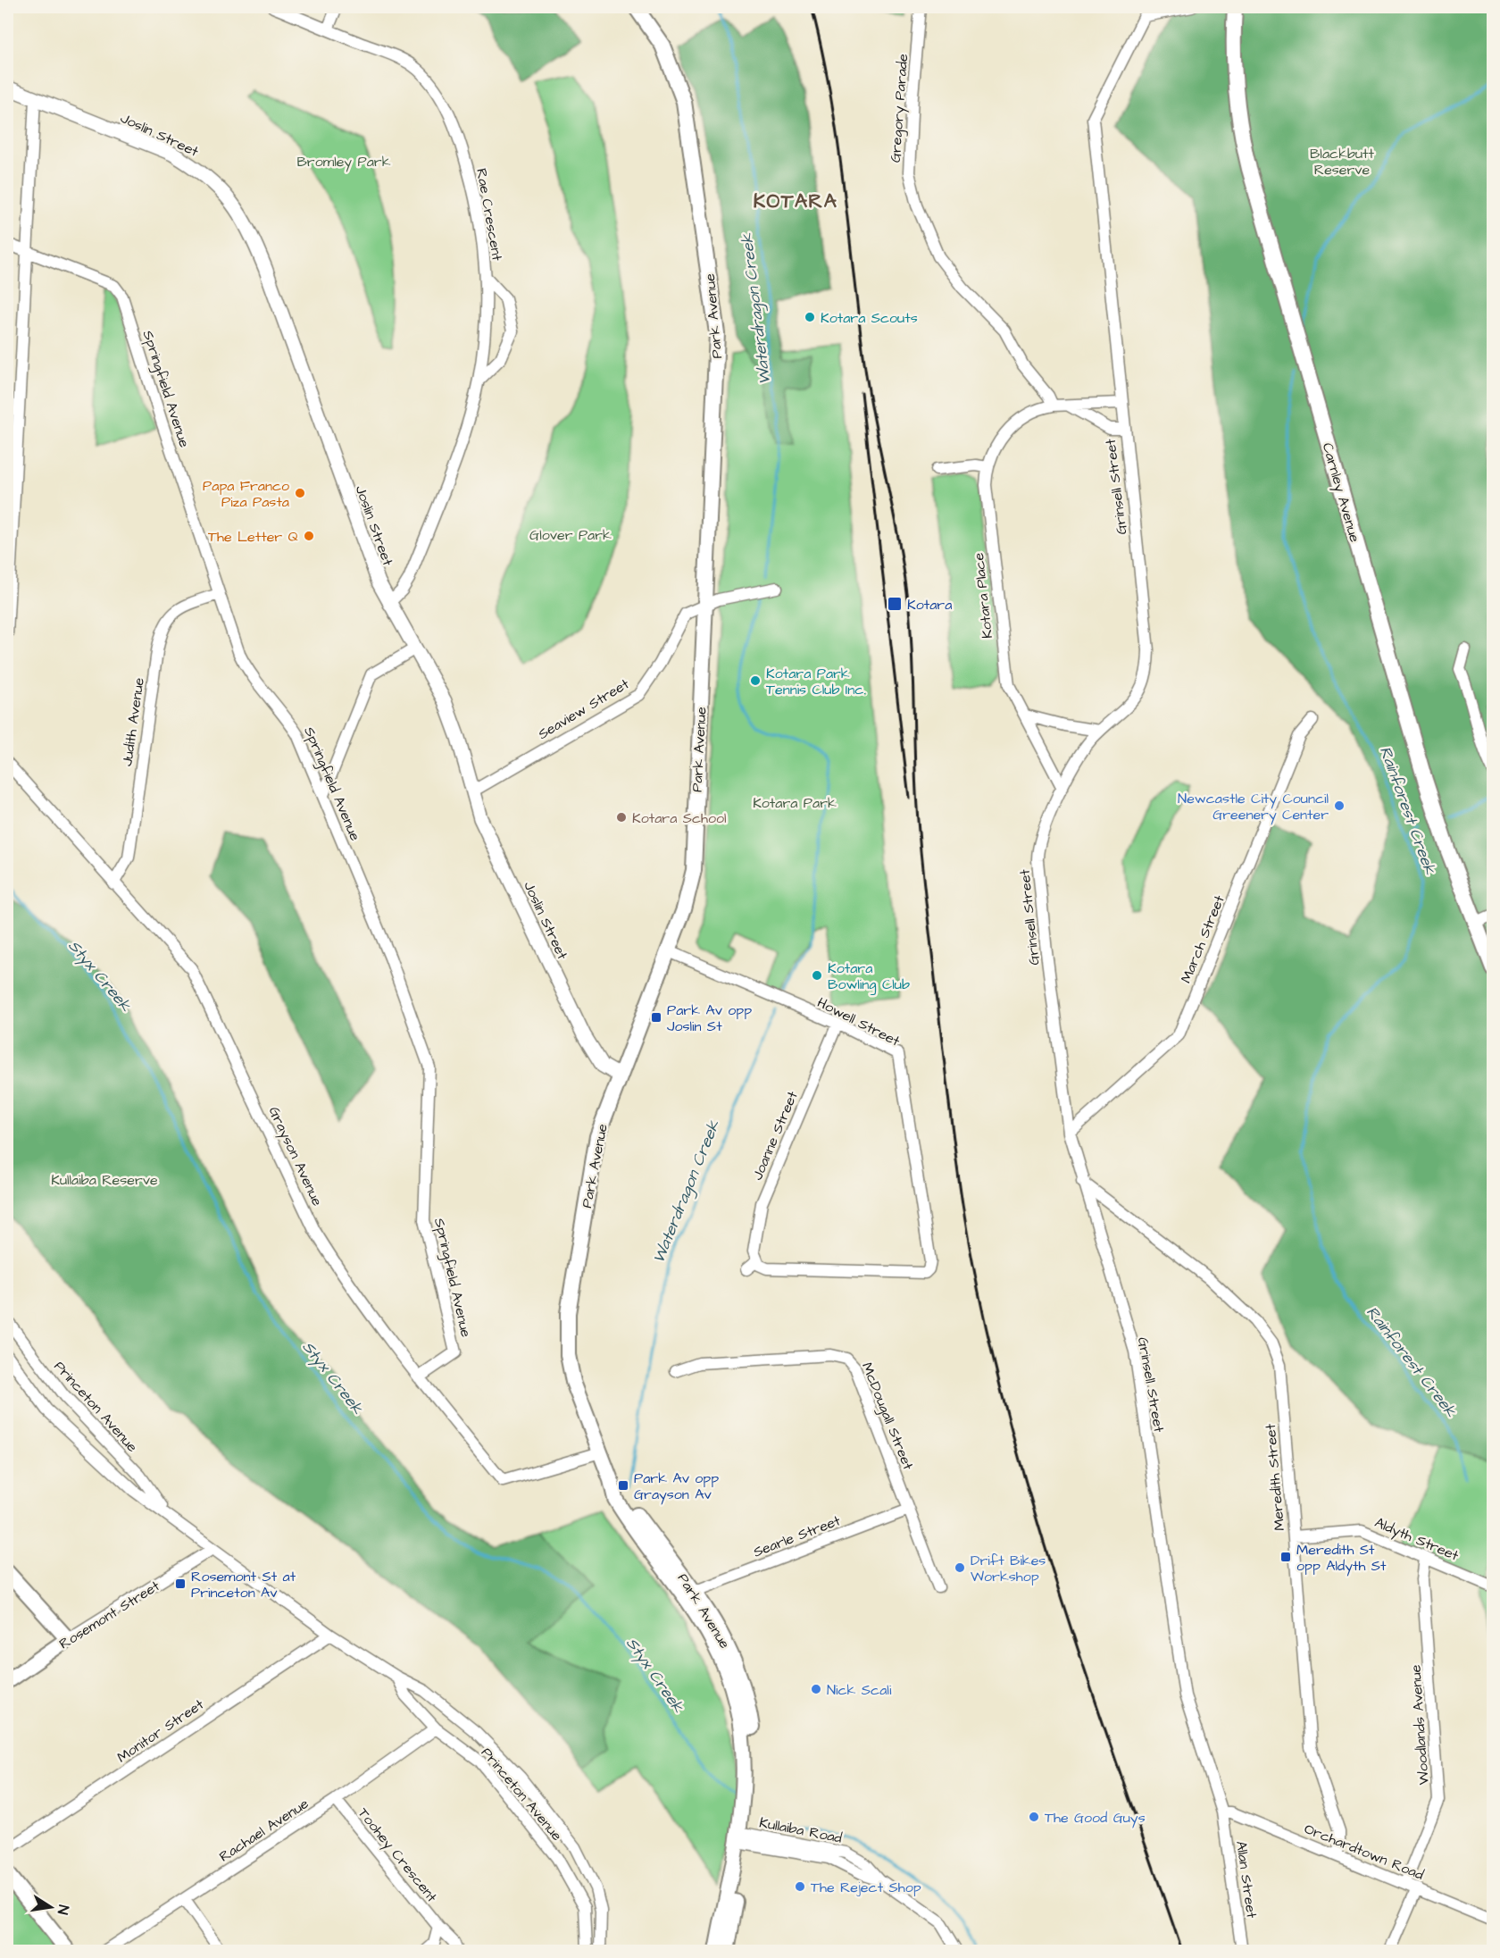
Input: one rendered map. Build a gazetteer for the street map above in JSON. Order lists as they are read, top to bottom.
{
  "streets": {
    "main road": ["Park Avenue", "Carnley Avenue", "Rosemont Street"],
    "street": [
      "Gregory Parade",
      "Joslin Street",
      "Rae Crescent",
      "Springfield Avenue",
      "Grinsell Street",
      "Kotara Place",
      "Seaview Street",
      "Judith Avenue",
      "March Street",
      "Howell Street",
      "Joanne Street",
      "Grayson Avenue",
      "Princeton Avenue",
      "McDougall Street",
      "Meredith Street",
      "Searle Street",
      "Aldyth Street",
      "Woodlands Avenue",
      "Monitor Street",
      "Rachael Avenue",
      "Kullaiba Road",
      "Orchardtown Road",
      "Toohey Crescent",
      "Allan Street"
    ]
  },
  "crossings": [
    ["Gregory Parade", "Kotara Place"],
    ["Joslin Street", "Rae Crescent"],
    ["Joslin Street", "Park Avenue"],
    ["Joslin Street", "Seaview Street"],
    ["Park Avenue", "Seaview Street"],
    ["Park Avenue", "Howell Street"],
    ["Park Avenue", "Grayson Avenue"],
    ["Park Avenue", "Searle Street"],
    ["Park Avenue", "Kullaiba Road"],
    ["Springfield Avenue", "Judith Avenue"],
    ["Springfield Avenue", "Grayson Avenue"],
    ["Grinsell Street", "Kotara Place"],
    ["Grinsell Street", "March Street"],
    ["Grinsell Street", "Meredith Street"],
    ["Grinsell Street", "Orchardtown Road"],
    ["Grinsell Street", "Allan Street"],
    ["Judith Avenue", "Grayson Avenue"],
    ["Howell Street", "Joanne Street"],
    ["Princeton Avenue", "Rosemont Street"],
    ["Princeton Avenue", "Monitor Street"],
    ["Princeton Avenue", "Rachael Avenue"],
    ["McDougall Street", "Searle Street"],
    ["Meredith Street", "Aldyth Street"],
    ["Meredith Street", "Orchardtown Road"],
    ["Aldyth Street", "Woodlands Avenue"],
    ["Woodlands Avenue", "Orchardtown Road"],
    ["Rachael Avenue", "Toohey Crescent"],
    ["Orchardtown Road", "Allan Street"]
  ],
  "districts": ["KOTARA"],
  "water": ["Waterdragon Creek", "Rainforest Creek", "Styx Creek"],
  "parks": [
    "Blackbutt Reserve",
    "Bromley Park",
    "Glover Park",
    "Kotara Park",
    "Kullaiba Reserve"
  ],
  "places": {
    "other": [
      "Kotara Scouts",
      "Papa Franco Piza Pasta",
      "The Letter Q",
      "Kotara Park Tennis Club Inc.",
      "Newcastle City Council Greenery Center",
      "Kotara School",
      "Kotara Bowling Club",
      "Drift Bikes Workshop",
      "Nick Scali",
      "The Good Guys",
      "The Reject Shop"
    ],
    "transit": [
      "Kotara",
      "Park Av opp Joslin St",
      "Park Av opp Grayson Av",
      "Meredith St opp Aldyth St",
      "Rosemont St at Princeton Av"
    ]
  },
  "north": "right"
}
